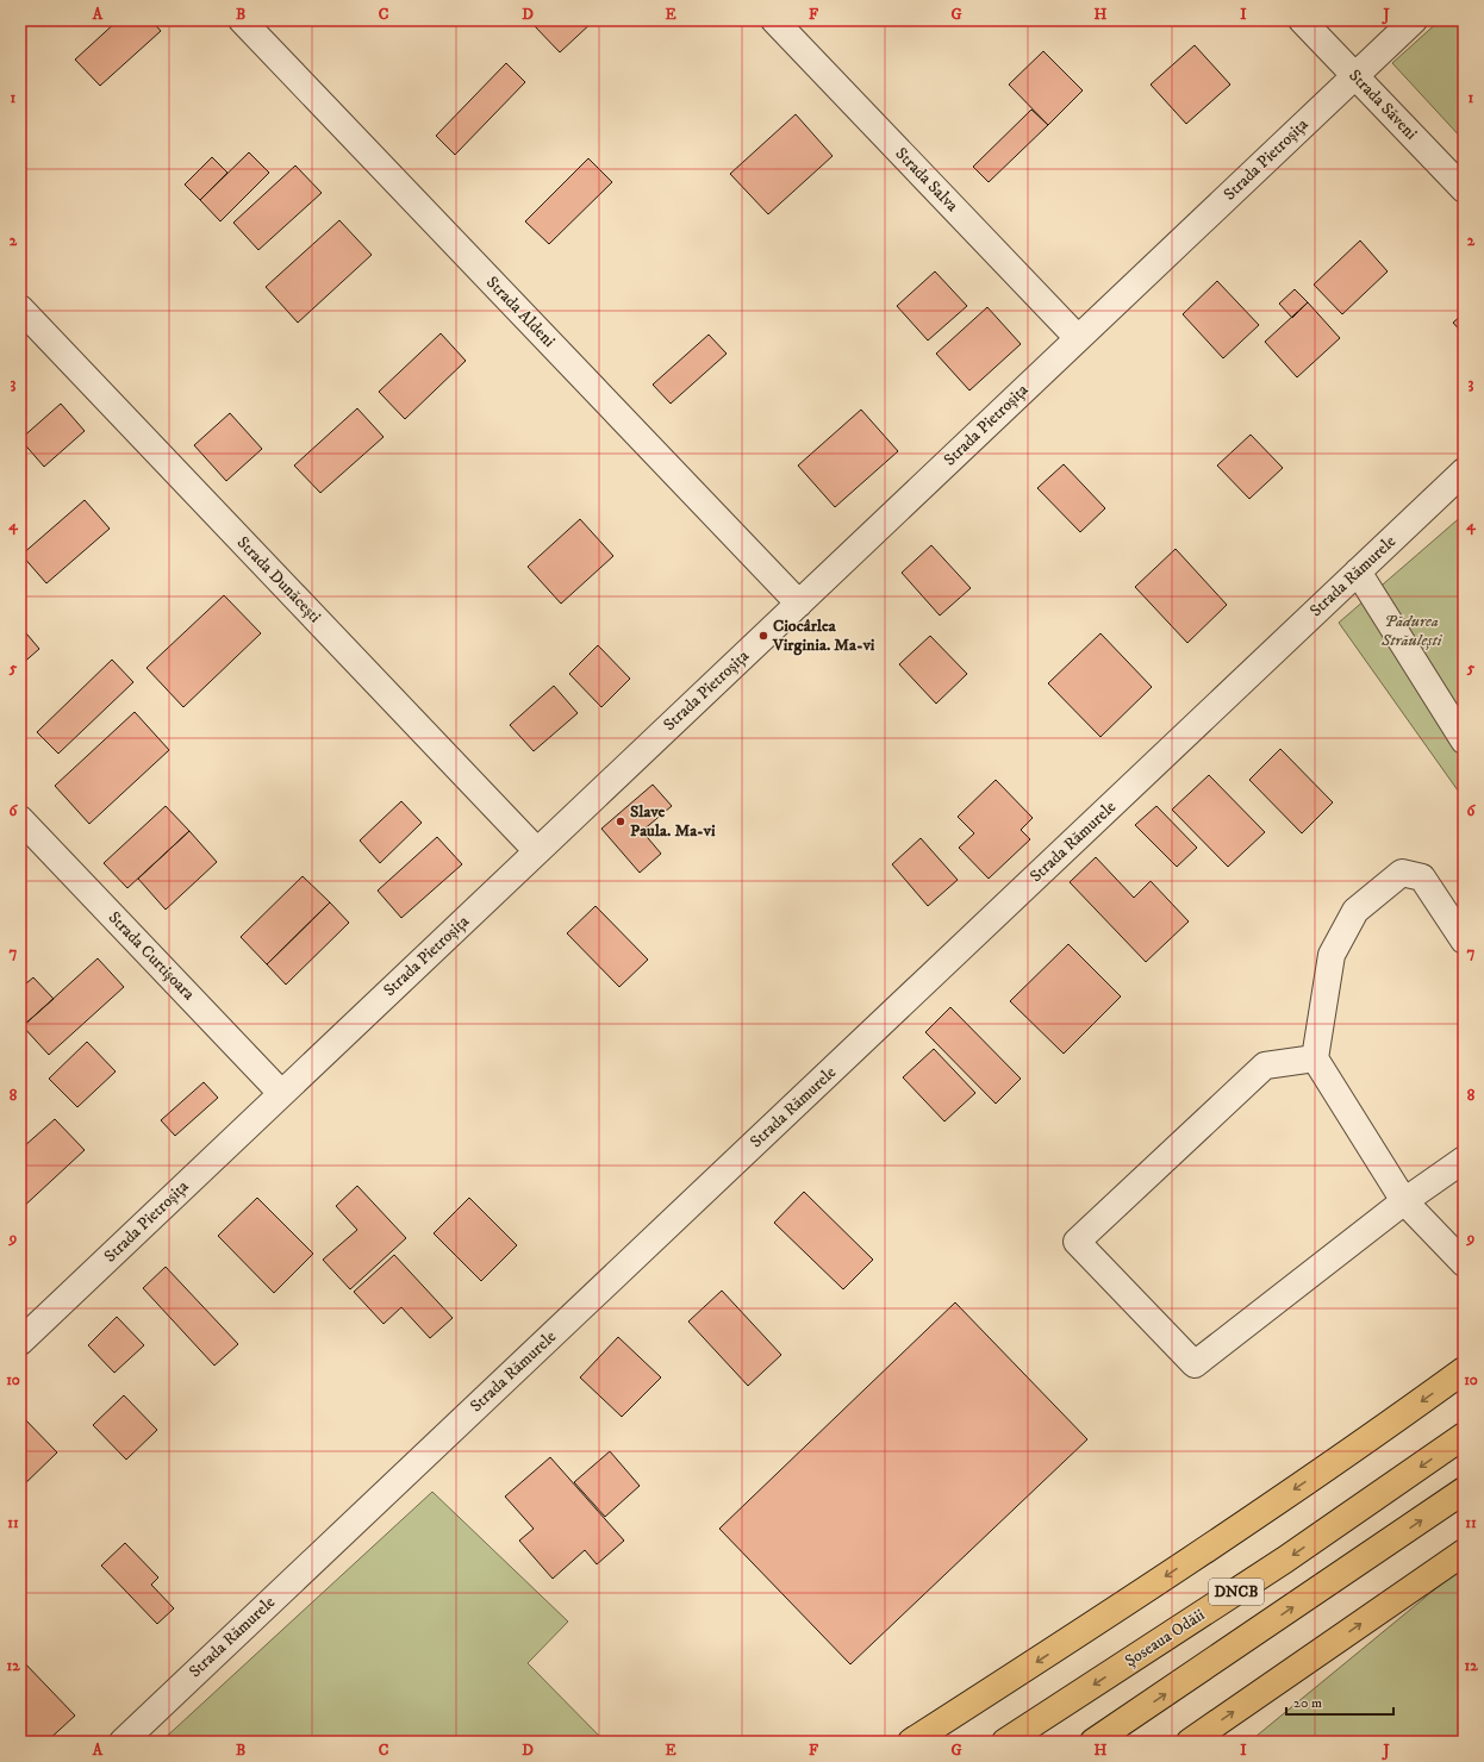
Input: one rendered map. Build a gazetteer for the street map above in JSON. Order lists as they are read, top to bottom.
{
  "streets": {
    "main road": ["DNCB", "Șoseaua Odăii"],
    "street": [
      "Strada Săveni",
      "Strada Pietroșița",
      "Strada Salva",
      "Strada Aldeni",
      "Strada Rămurele",
      "Strada Dunăcești",
      "Strada Curtișoara"
    ]
  },
  "crossings": [
    ["Strada Săveni", "Strada Pietroșița"],
    ["Strada Pietroșița", "Strada Salva"],
    ["Strada Pietroșița", "Strada Aldeni"],
    ["Strada Pietroșița", "Strada Dunăcești"],
    ["Strada Pietroșița", "Strada Curtișoara"]
  ],
  "parks": ["Pădurea Străulești"],
  "places": ["Ciocârlea Virginia. Ma-vi", "Slave Paula. Ma-vi"],
  "scale_bar": "20 m",
  "grid": {
    "columns": [
      "A",
      "B",
      "C",
      "D",
      "E",
      "F",
      "G",
      "H",
      "I",
      "J"
    ],
    "rows": [
      "1",
      "2",
      "3",
      "4",
      "5",
      "6",
      "7",
      "8",
      "9",
      "10",
      "11",
      "12"
    ]
  }
}
